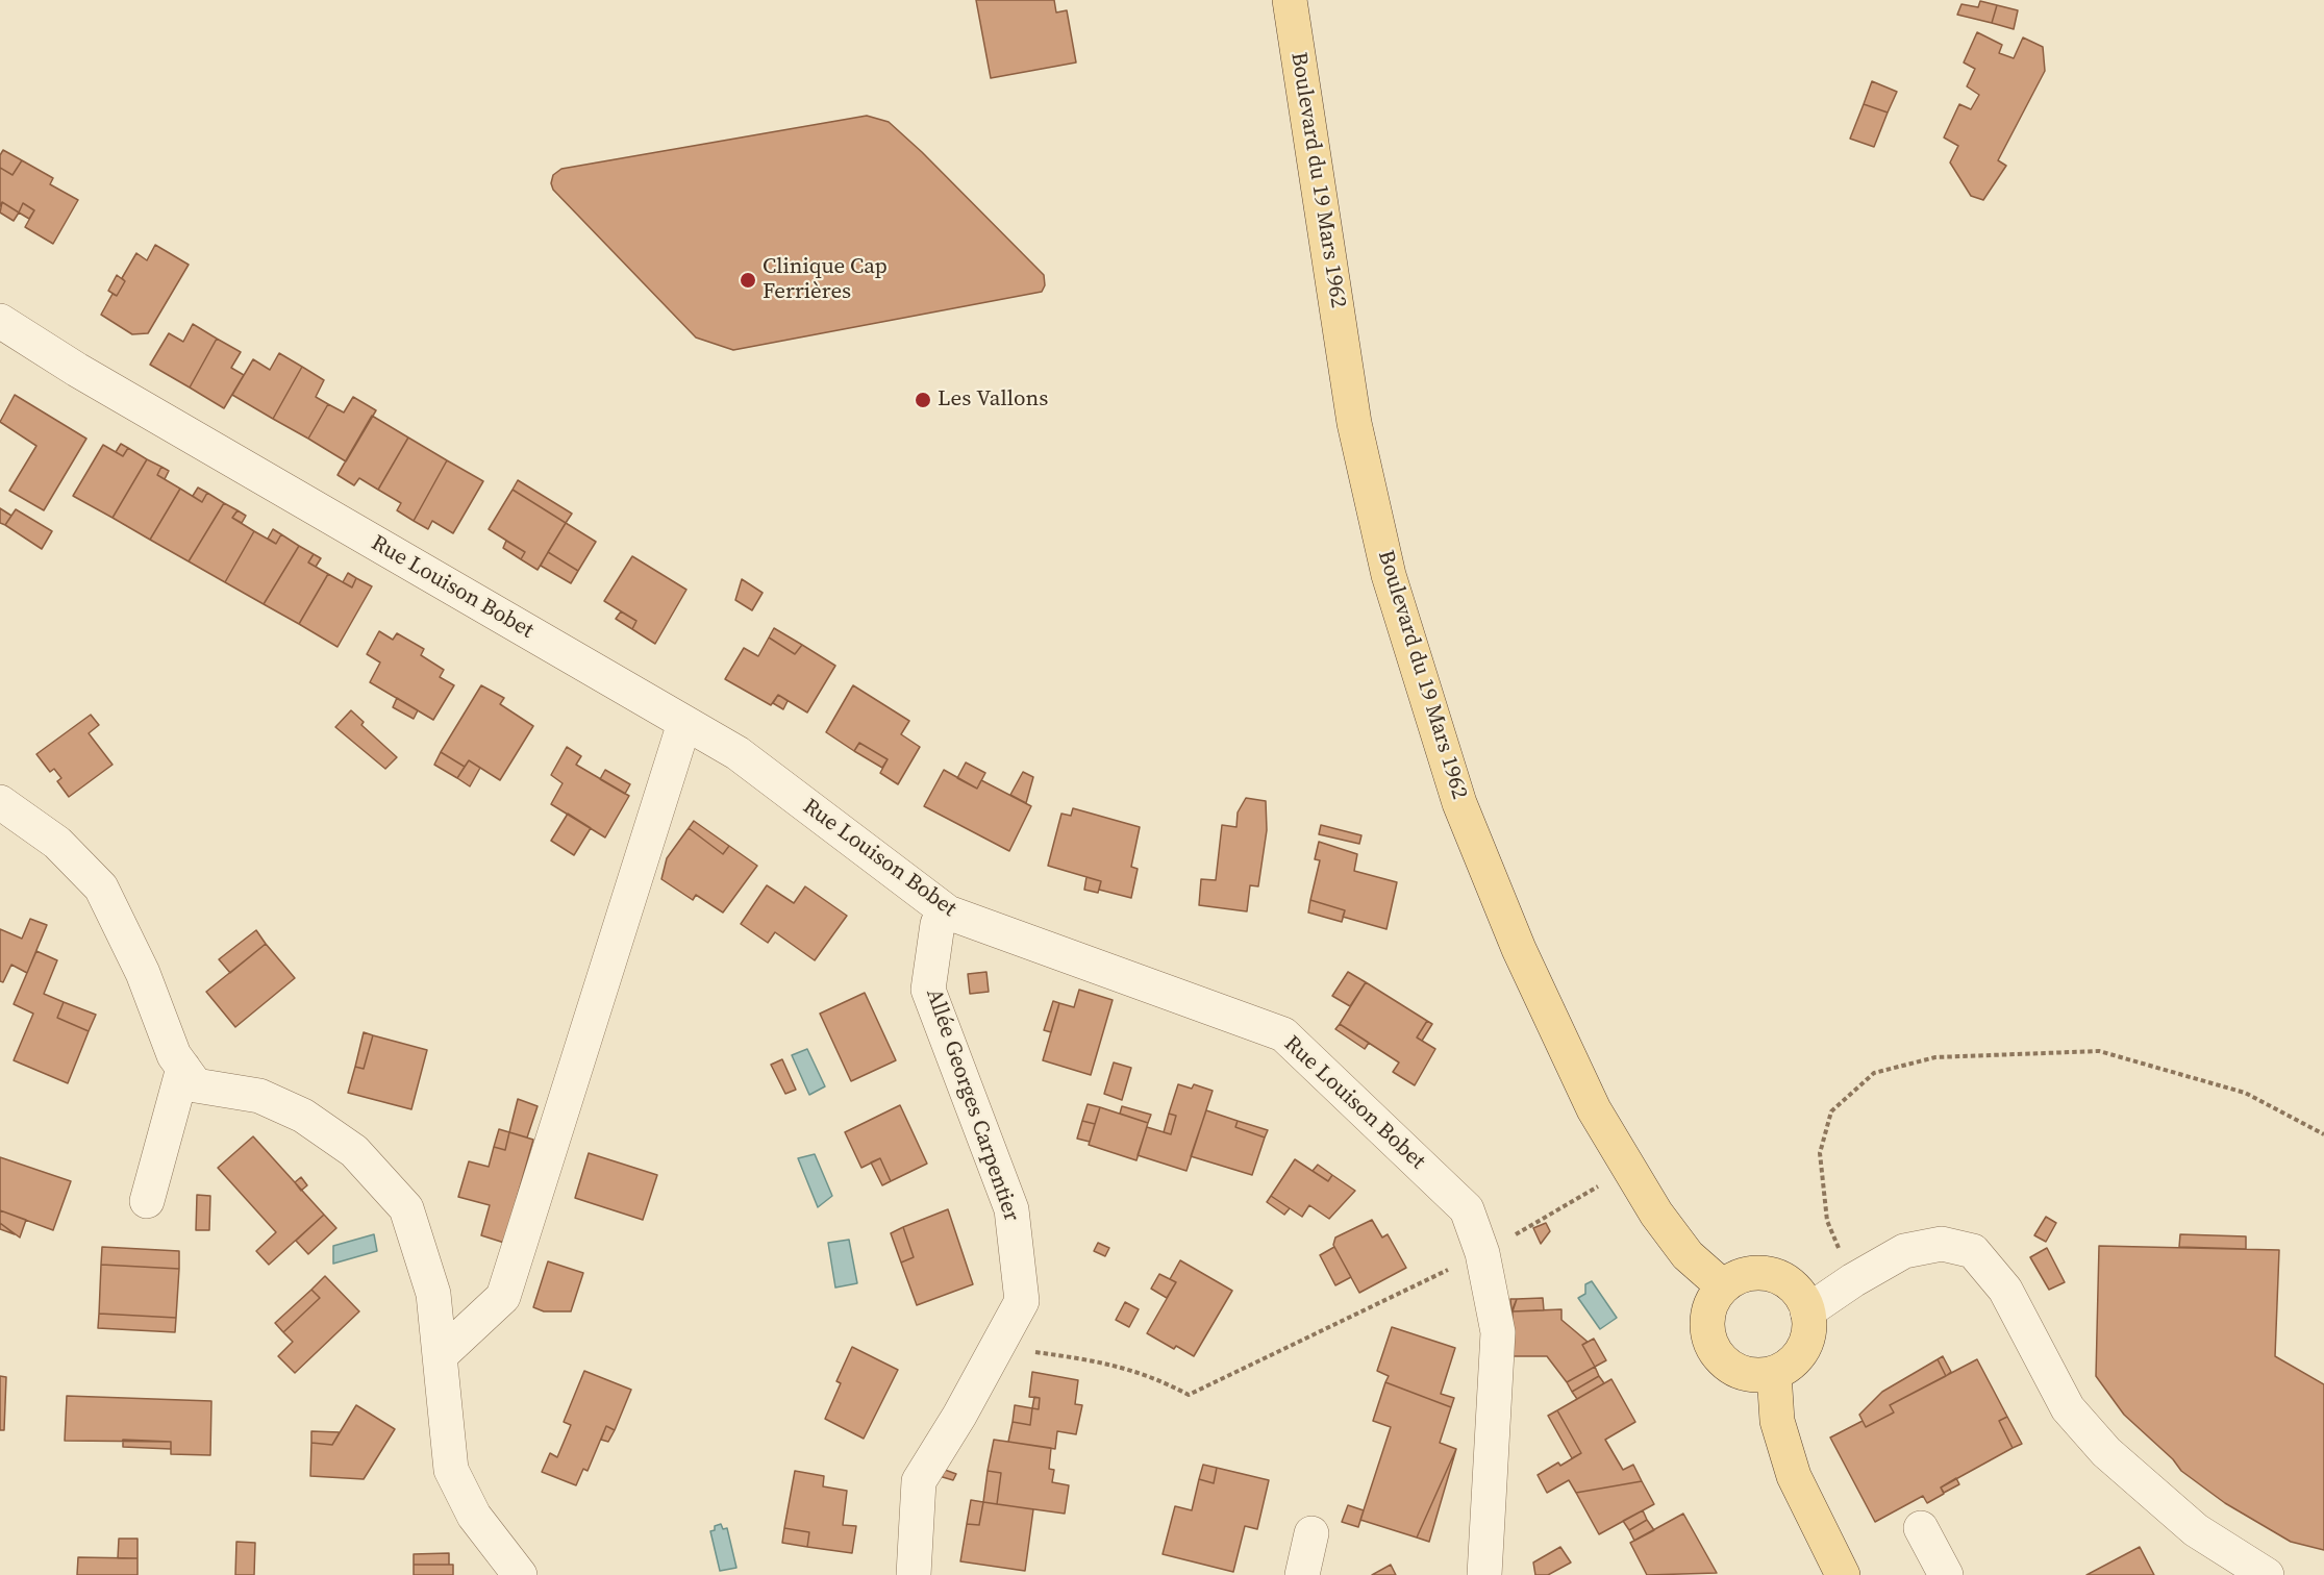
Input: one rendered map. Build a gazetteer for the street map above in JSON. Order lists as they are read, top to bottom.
{
  "streets": {
    "main road": ["Boulevard du 19 Mars 1962"],
    "street": ["Rue Louison Bobet", "Allée Georges Carpentier"]
  },
  "crossings": [
    ["Rue Louison Bobet", "Allée Georges Carpentier"]
  ],
  "places": ["Clinique Cap Ferrières", "Les Vallons"]
}
